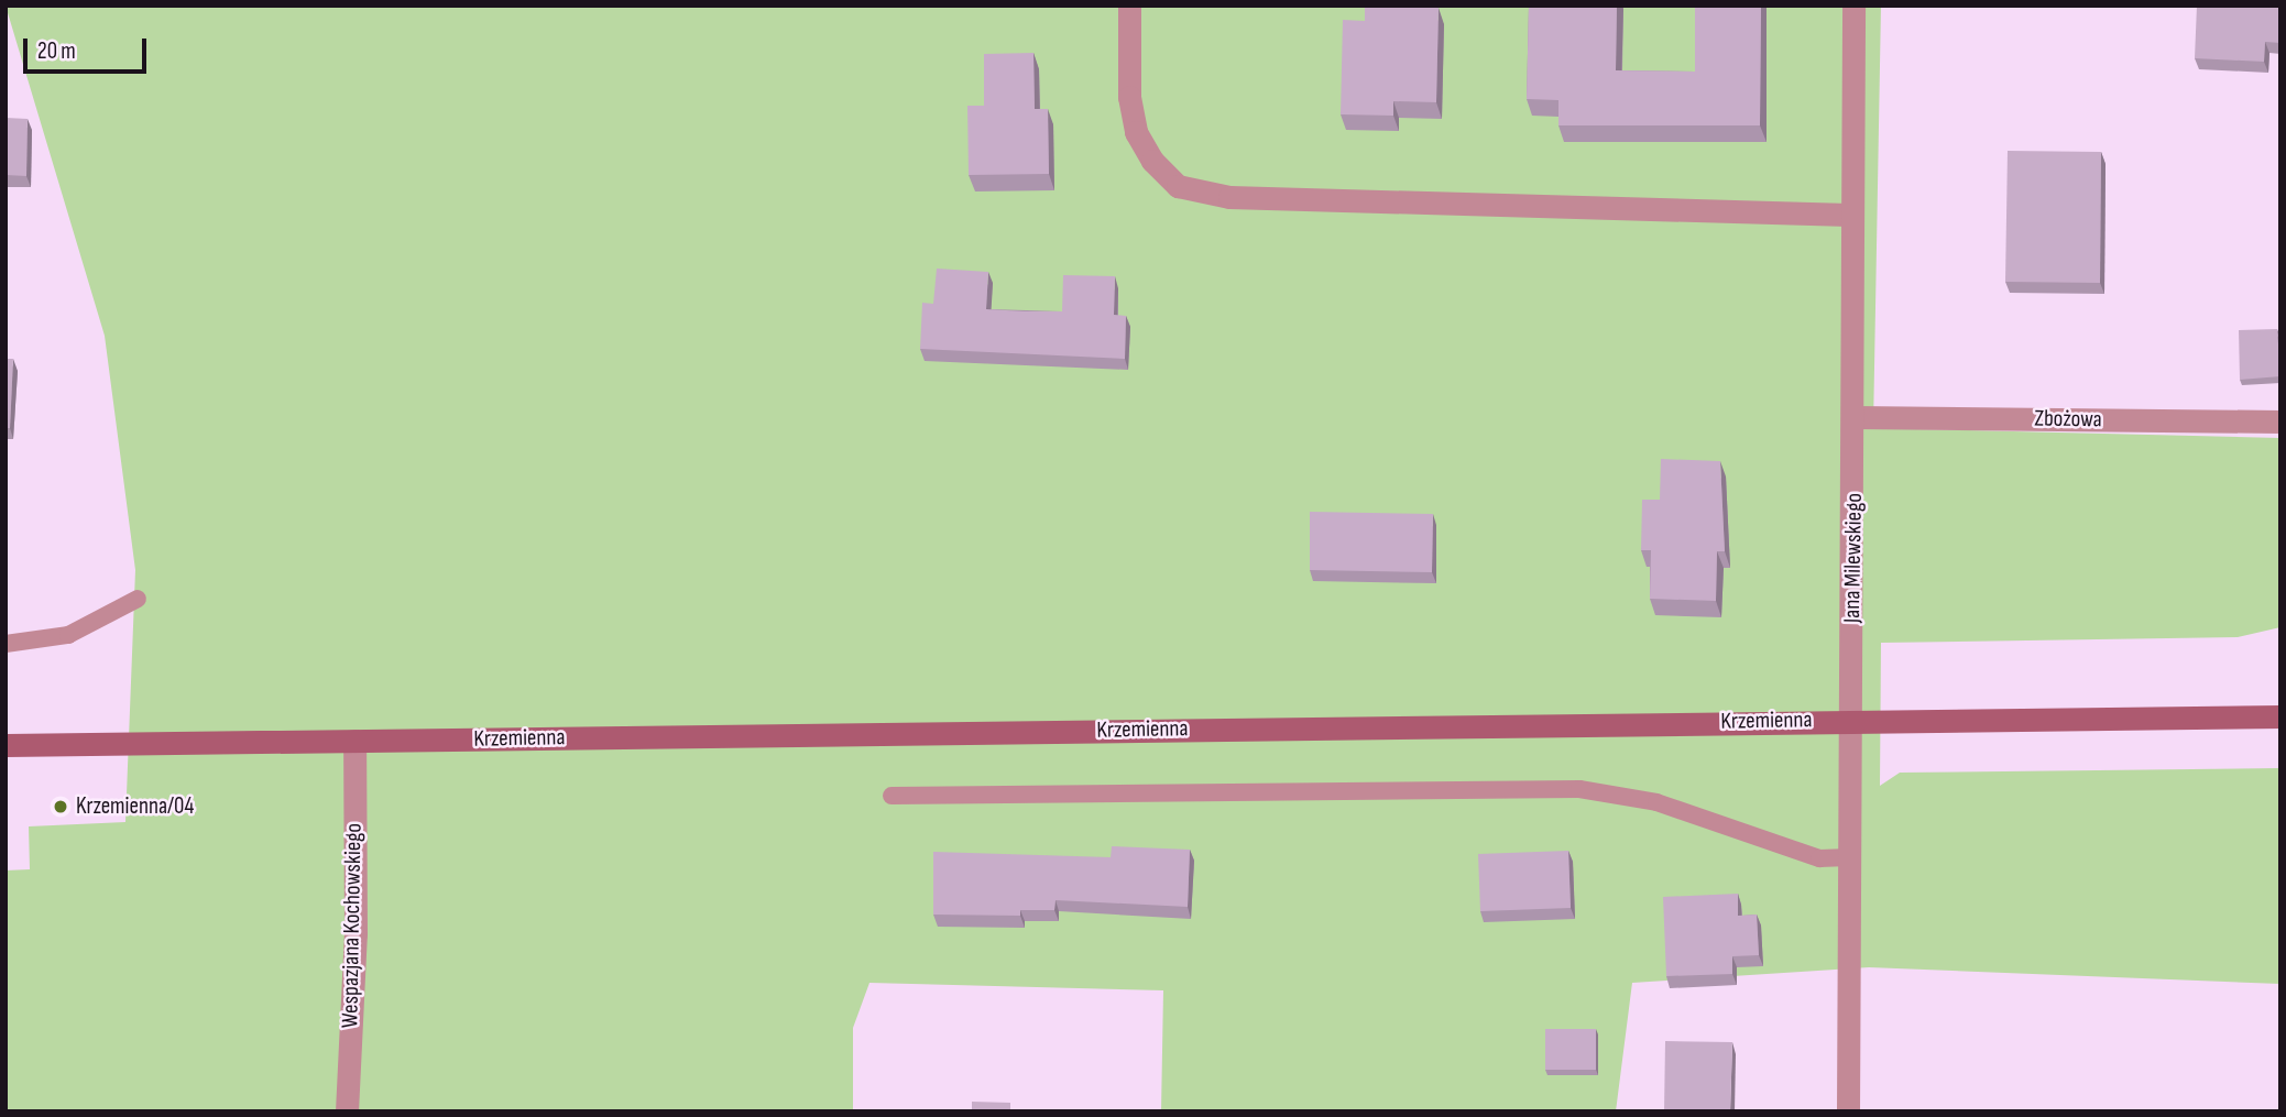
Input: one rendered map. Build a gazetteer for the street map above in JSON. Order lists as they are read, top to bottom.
{
  "streets": {
    "main road": ["Krzemienna"],
    "street": ["Zbożowa", "Jana Milewskiego", "Wespazjana Kochowskiego"]
  },
  "crossings": [
    ["Zbożowa", "Jana Milewskiego"],
    ["Jana Milewskiego", "Krzemienna"],
    ["Krzemienna", "Wespazjana Kochowskiego"]
  ],
  "places": ["Krzemienna/04"],
  "scale_bar": "20 m"
}
